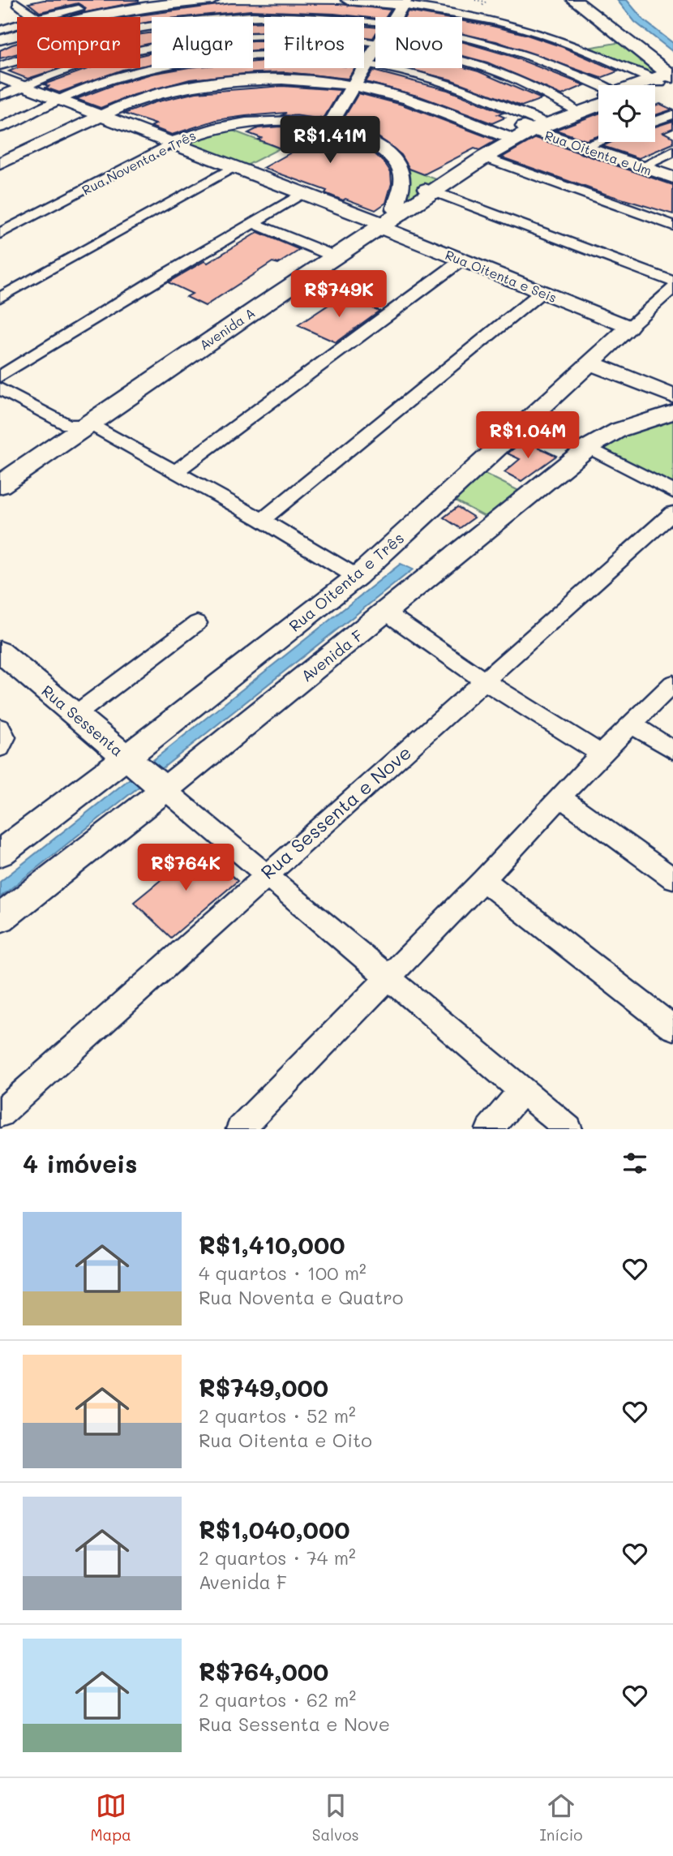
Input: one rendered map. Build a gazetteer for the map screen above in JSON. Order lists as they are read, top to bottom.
{
  "streets": {
    "main road": ["Avenida A"],
    "street": [
      "Rua Oitenta e Um",
      "Rua Noventa e Três",
      "Rua Oitenta e Seis",
      "Rua Oitenta e Três",
      "Avenida F",
      "Rua Sessenta",
      "Rua Sessenta e Nove"
    ]
  },
  "crossings": [
    ["Rua Oitenta e Um", "Avenida A"],
    ["Rua Noventa e Três", "Rua Oitenta e Seis"],
    ["Rua Noventa e Três", "Avenida A"],
    ["Rua Oitenta e Seis", "Avenida A"],
    ["Rua Oitenta e Seis", "Rua Oitenta e Três"],
    ["Rua Oitenta e Três", "Rua Sessenta"],
    ["Avenida F", "Rua Sessenta"]
  ],
  "page": {
    "chip": [
      "Comprar",
      "Alugar",
      "Filtros",
      "Novo"
    ],
    "price": [
      "R$1.41M",
      "R$749K",
      "R$1.04M",
      "R$764K"
    ],
    "heading": "4 imóveis",
    "list": [
      {
        "name": "R$1,410,000",
        "note": "4 quartos · 100 m² · Rua Noventa e Quatro"
      },
      {
        "name": "R$749,000",
        "note": "2 quartos · 52 m² · Rua Oitenta e Oito"
      },
      {
        "name": "R$1,040,000",
        "note": "2 quartos · 74 m² · Avenida F"
      },
      {
        "name": "R$764,000",
        "note": "2 quartos · 62 m² · Rua Sessenta e Nove"
      }
    ],
    "tabs": ["Mapa", "Salvos", "Início"]
  }
}
